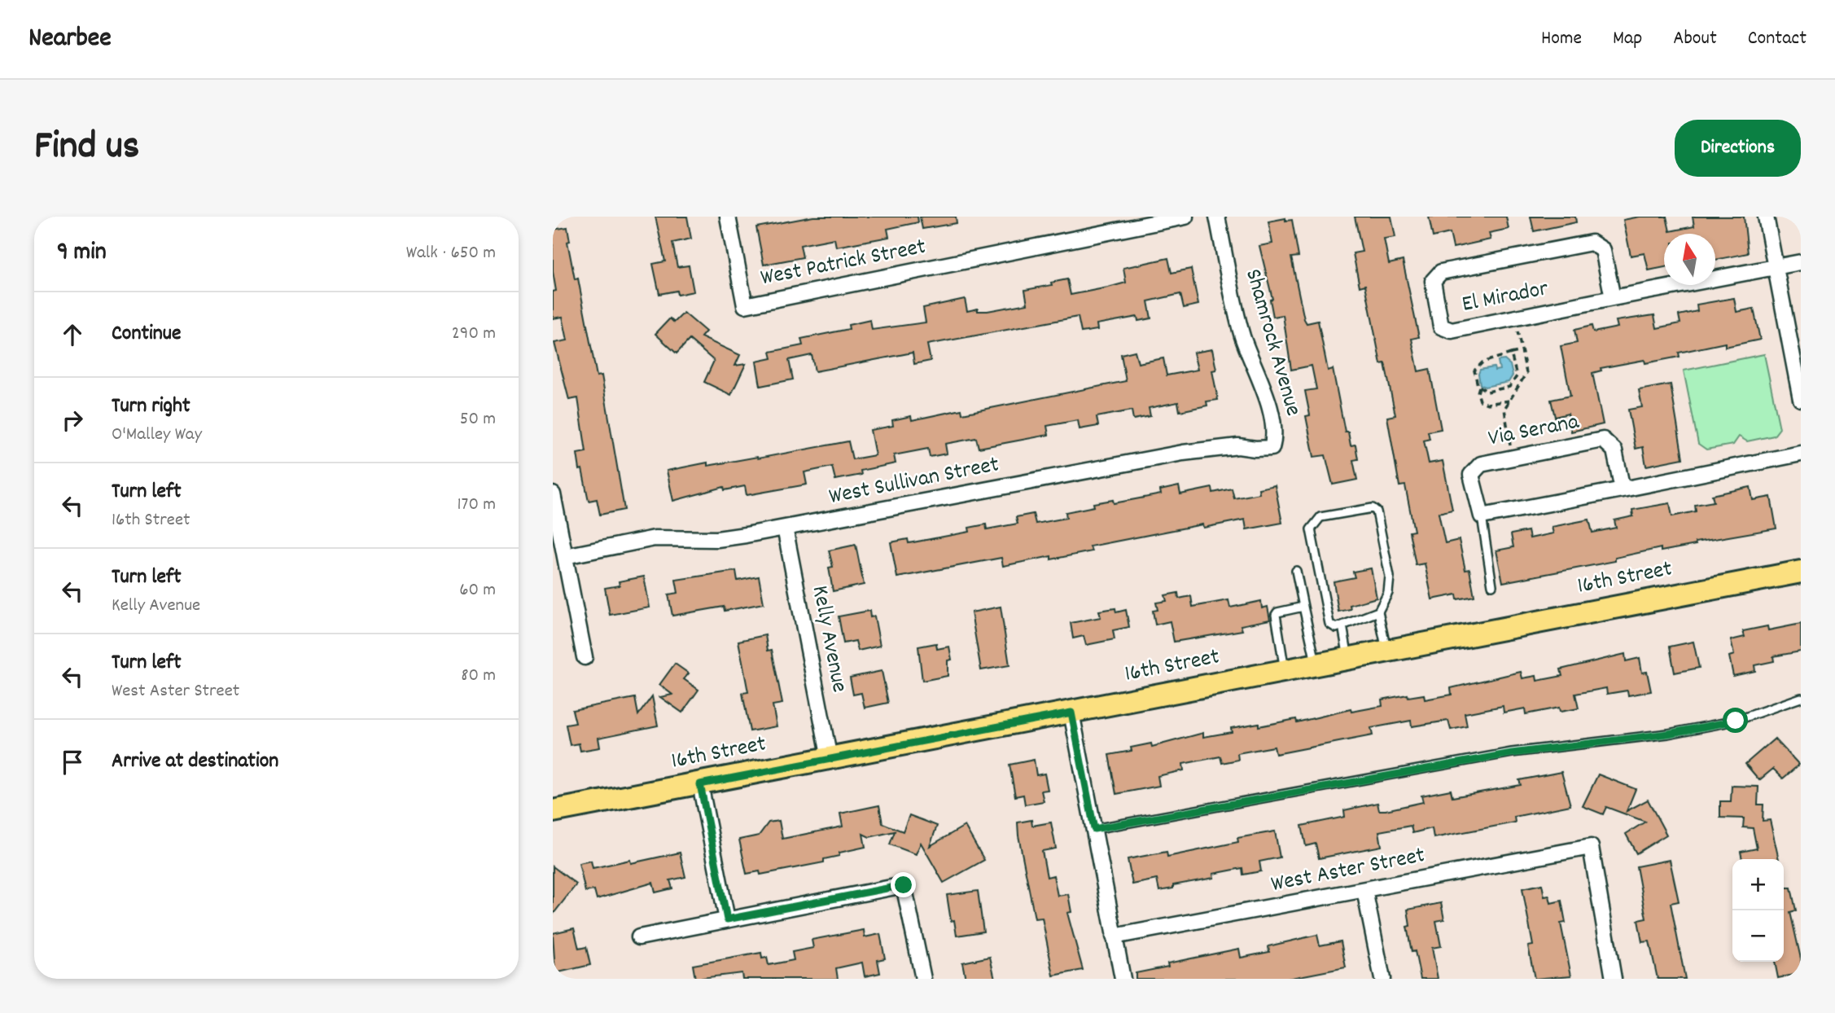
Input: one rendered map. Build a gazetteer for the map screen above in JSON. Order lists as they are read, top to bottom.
{
  "streets": {
    "main road": ["16th Street"],
    "street": [
      "West Patrick Street",
      "El Mirador",
      "Shamrock Avenue",
      "Via Serana",
      "West Sullivan Street",
      "Kelly Avenue",
      "West Aster Street"
    ]
  },
  "crossings": [
    ["Shamrock Avenue", "West Sullivan Street"],
    ["West Sullivan Street", "Kelly Avenue"],
    ["16th Street", "Kelly Avenue"]
  ],
  "north": "top",
  "page": {
    "header": "Nearbee",
    "nav": [
      "Home",
      "Map",
      "About",
      "Contact"
    ],
    "title": "Find us",
    "buttons": "Directions",
    "heading": ["9 min", "Walk · 650 m"],
    "list": [
      ["Continue", "290 m"],
      ["Turn right", "O'Malley Way", "50 m"],
      ["Turn left", "16th Street", "170 m"],
      ["Turn left", "Kelly Avenue", "60 m"],
      ["Turn left", "West Aster Street", "80 m"],
      "Arrive at destination"
    ],
    "map_buttons": ["+", "−"]
  }
}
